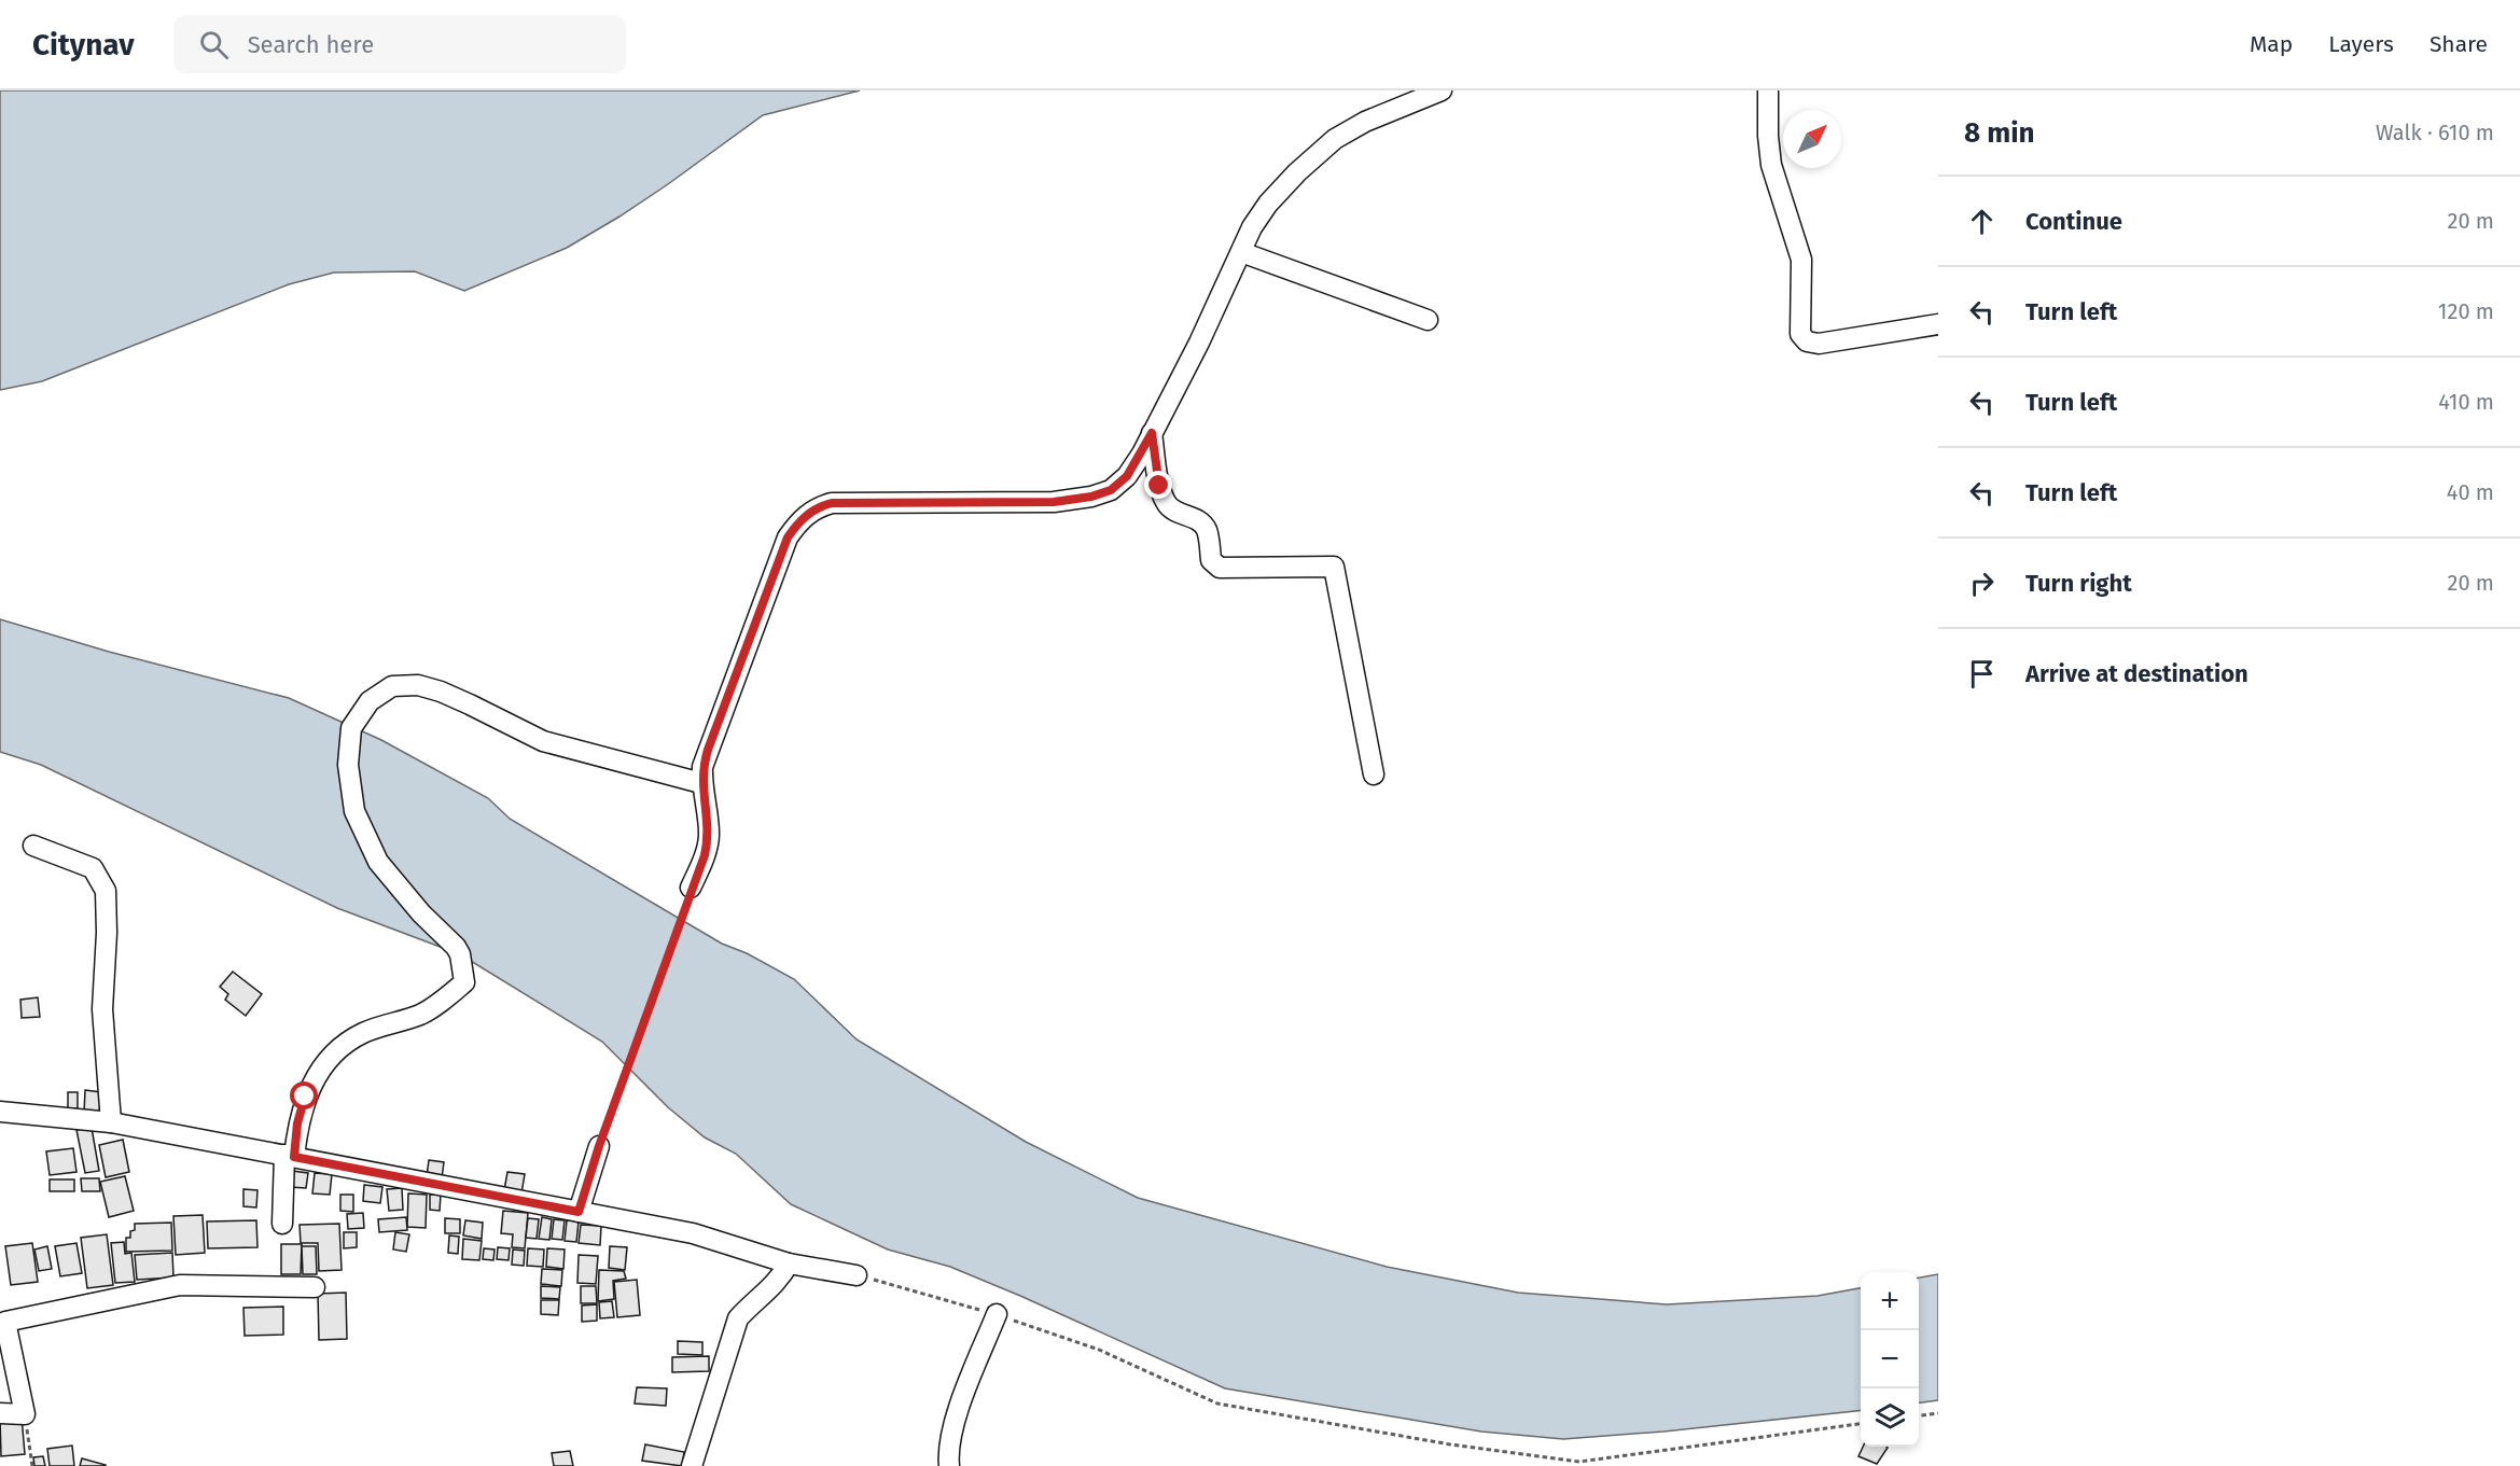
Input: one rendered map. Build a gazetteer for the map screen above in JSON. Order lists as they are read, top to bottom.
{
  "north": "top right",
  "page": {
    "header": "Citynav",
    "search": "Search here",
    "nav": ["Map", "Layers", "Share"],
    "heading": ["8 min", "Walk · 610 m"],
    "list": [
      ["Continue", "20 m"],
      ["Turn left", "120 m"],
      ["Turn left", "410 m"],
      ["Turn left", "40 m"],
      ["Turn right", "20 m"],
      "Arrive at destination"
    ],
    "map_buttons": ["+", "−"]
  }
}
